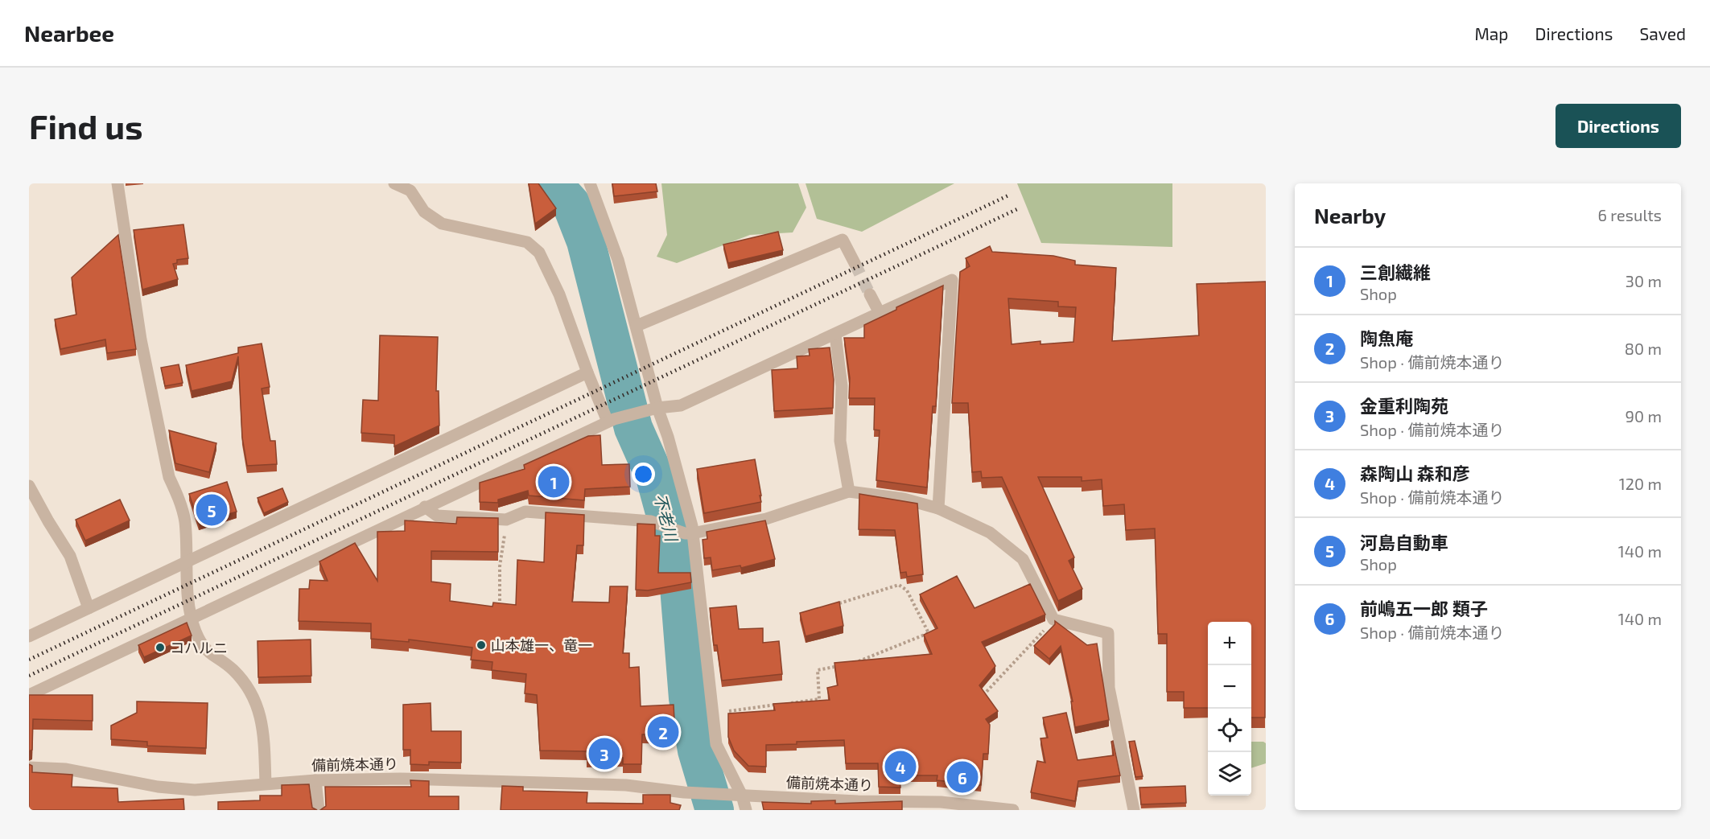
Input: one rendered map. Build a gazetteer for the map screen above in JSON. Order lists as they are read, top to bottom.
{
  "streets": {
    "street": ["備前焼本通り"]
  },
  "water": ["不老川"],
  "places": ["山本雄一、竜一", "コハルニ"],
  "page": {
    "header": "Nearbee",
    "nav": ["Map", "Directions", "Saved"],
    "buttons": "Directions",
    "title": "Find us",
    "heading": ["Nearby", "6 results"],
    "list": [
      {
        "mark": "1",
        "name": "三創繊維",
        "note": "Shop",
        "value": "30 m"
      },
      {
        "mark": "2",
        "name": "陶魚庵",
        "note": "Shop · 備前焼本通り",
        "value": "80 m"
      },
      {
        "mark": "3",
        "name": "金重利陶苑",
        "note": "Shop · 備前焼本通り",
        "value": "90 m"
      },
      {
        "mark": "4",
        "name": "森陶山 森和彦",
        "note": "Shop · 備前焼本通り",
        "value": "120 m"
      },
      {
        "mark": "5",
        "name": "河島自動車",
        "note": "Shop",
        "value": "140 m"
      },
      {
        "mark": "6",
        "name": "前嶋五一郎 類子",
        "note": "Shop · 備前焼本通り",
        "value": "140 m"
      }
    ],
    "pins": [
      "1",
      "5",
      "2",
      "3",
      "4",
      "6"
    ],
    "map_buttons": ["+", "−"]
  }
}
